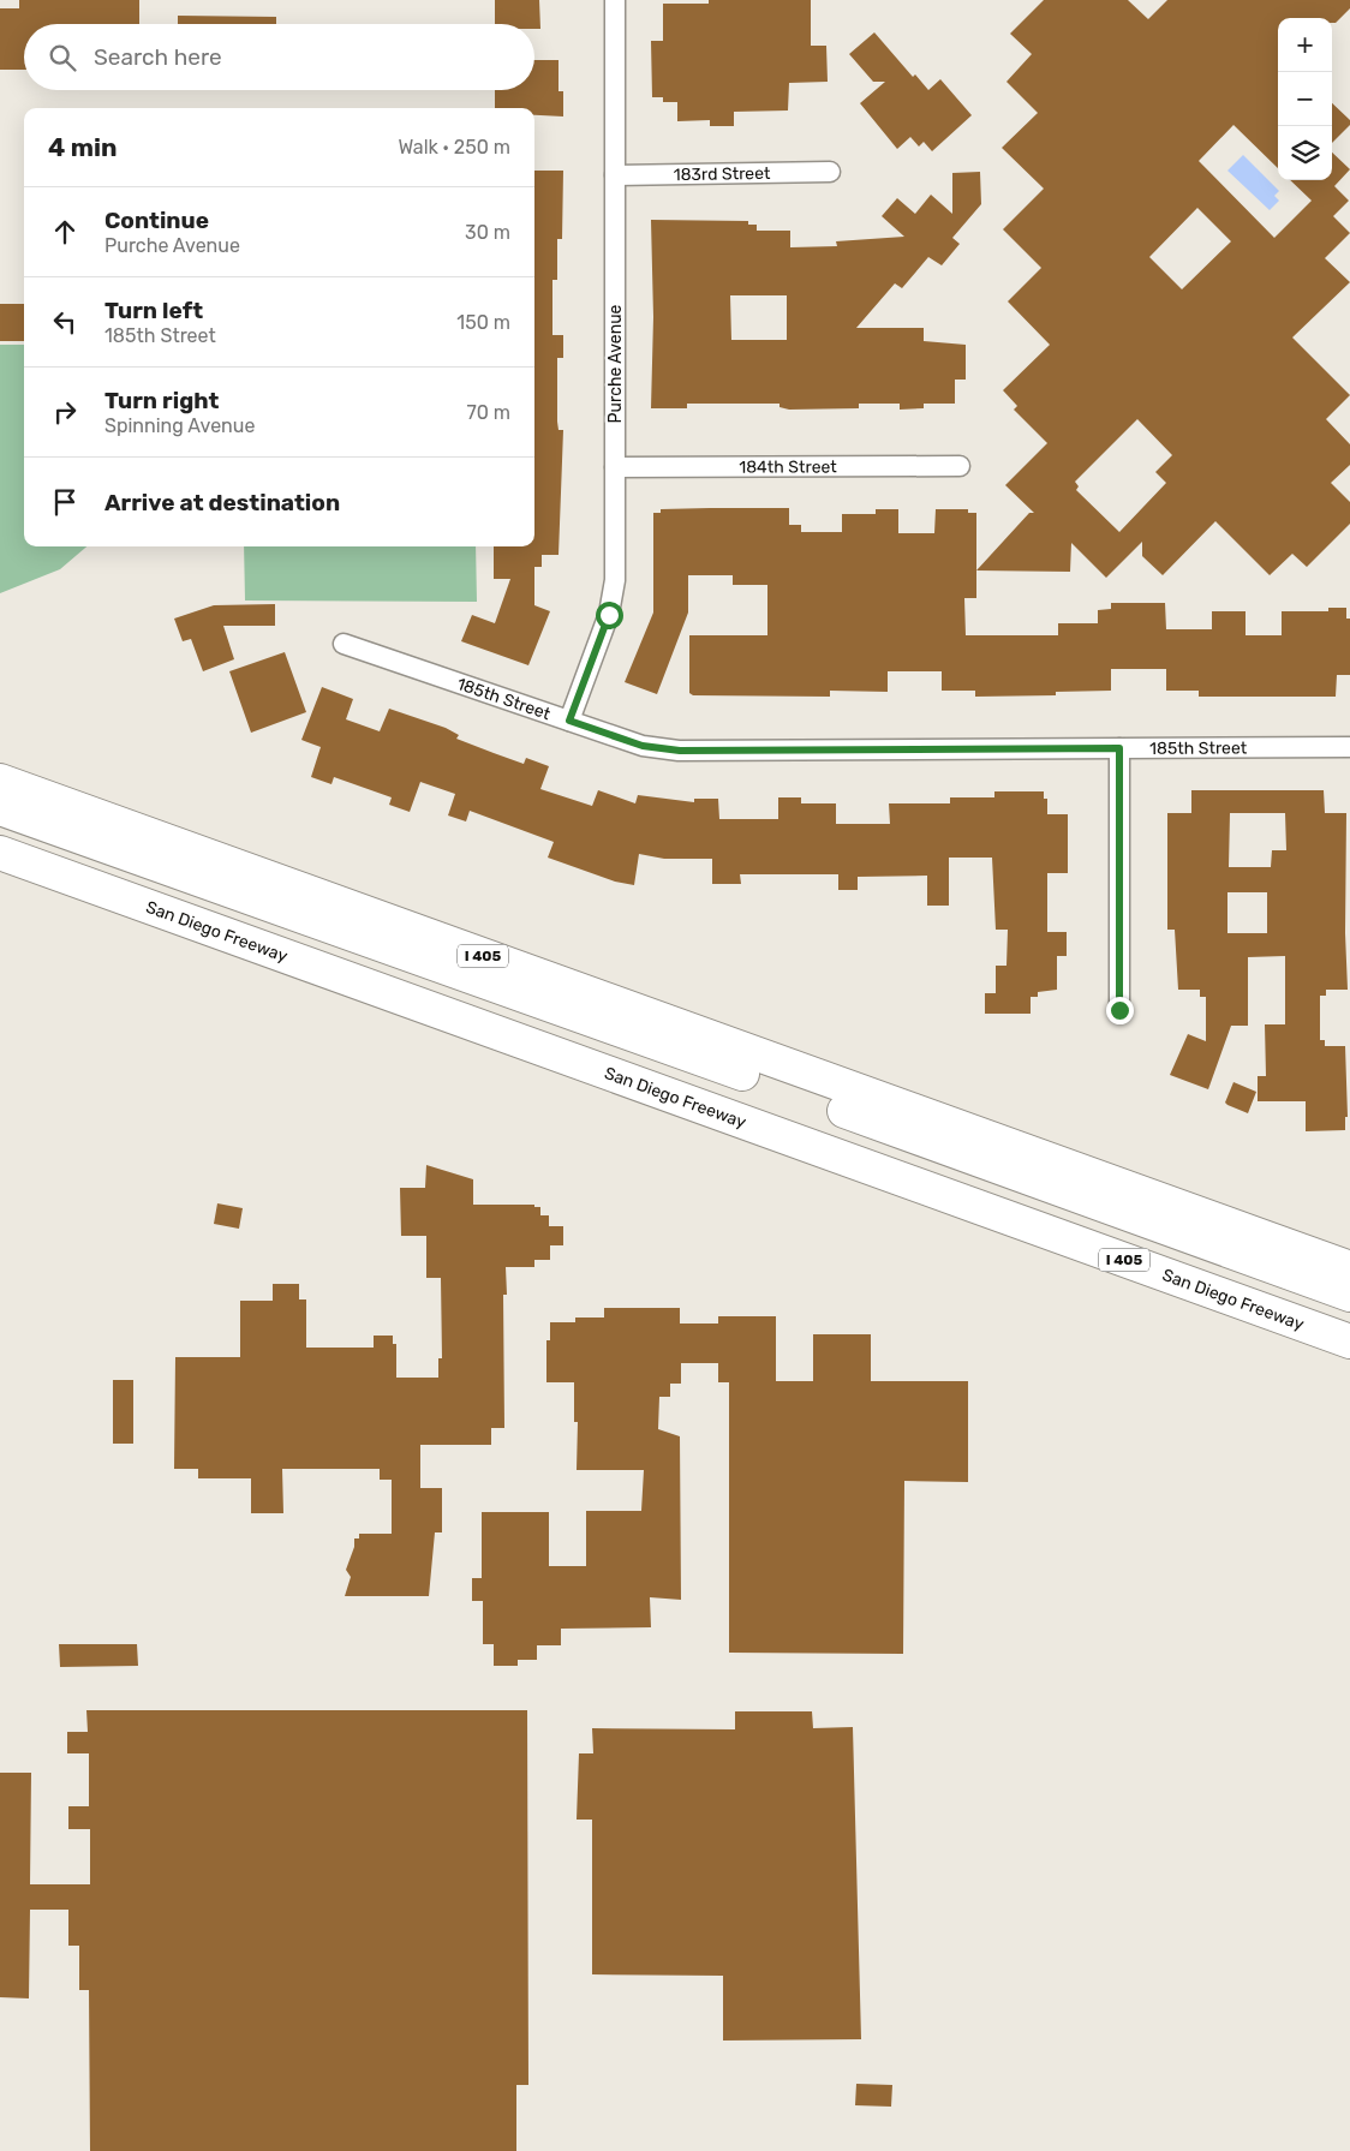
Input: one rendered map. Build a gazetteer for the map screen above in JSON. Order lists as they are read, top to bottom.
{
  "streets": {
    "highway": ["San Diego Freeway", "I 405"],
    "street": [
      "183rd Street",
      "Purche Avenue",
      "184th Street",
      "185th Street"
    ]
  },
  "crossings": [
    ["183rd Street", "Purche Avenue"],
    ["Purche Avenue", "184th Street"],
    ["Purche Avenue", "185th Street"],
    ["San Diego Freeway", "I 405"]
  ],
  "page": {
    "map_buttons": ["+", "−"],
    "search": "Search here",
    "heading": ["4 min", "Walk · 250 m"],
    "list": [
      ["Continue", "Purche Avenue", "30 m"],
      ["Turn left", "185th Street", "150 m"],
      ["Turn right", "Spinning Avenue", "70 m"],
      "Arrive at destination"
    ]
  }
}
